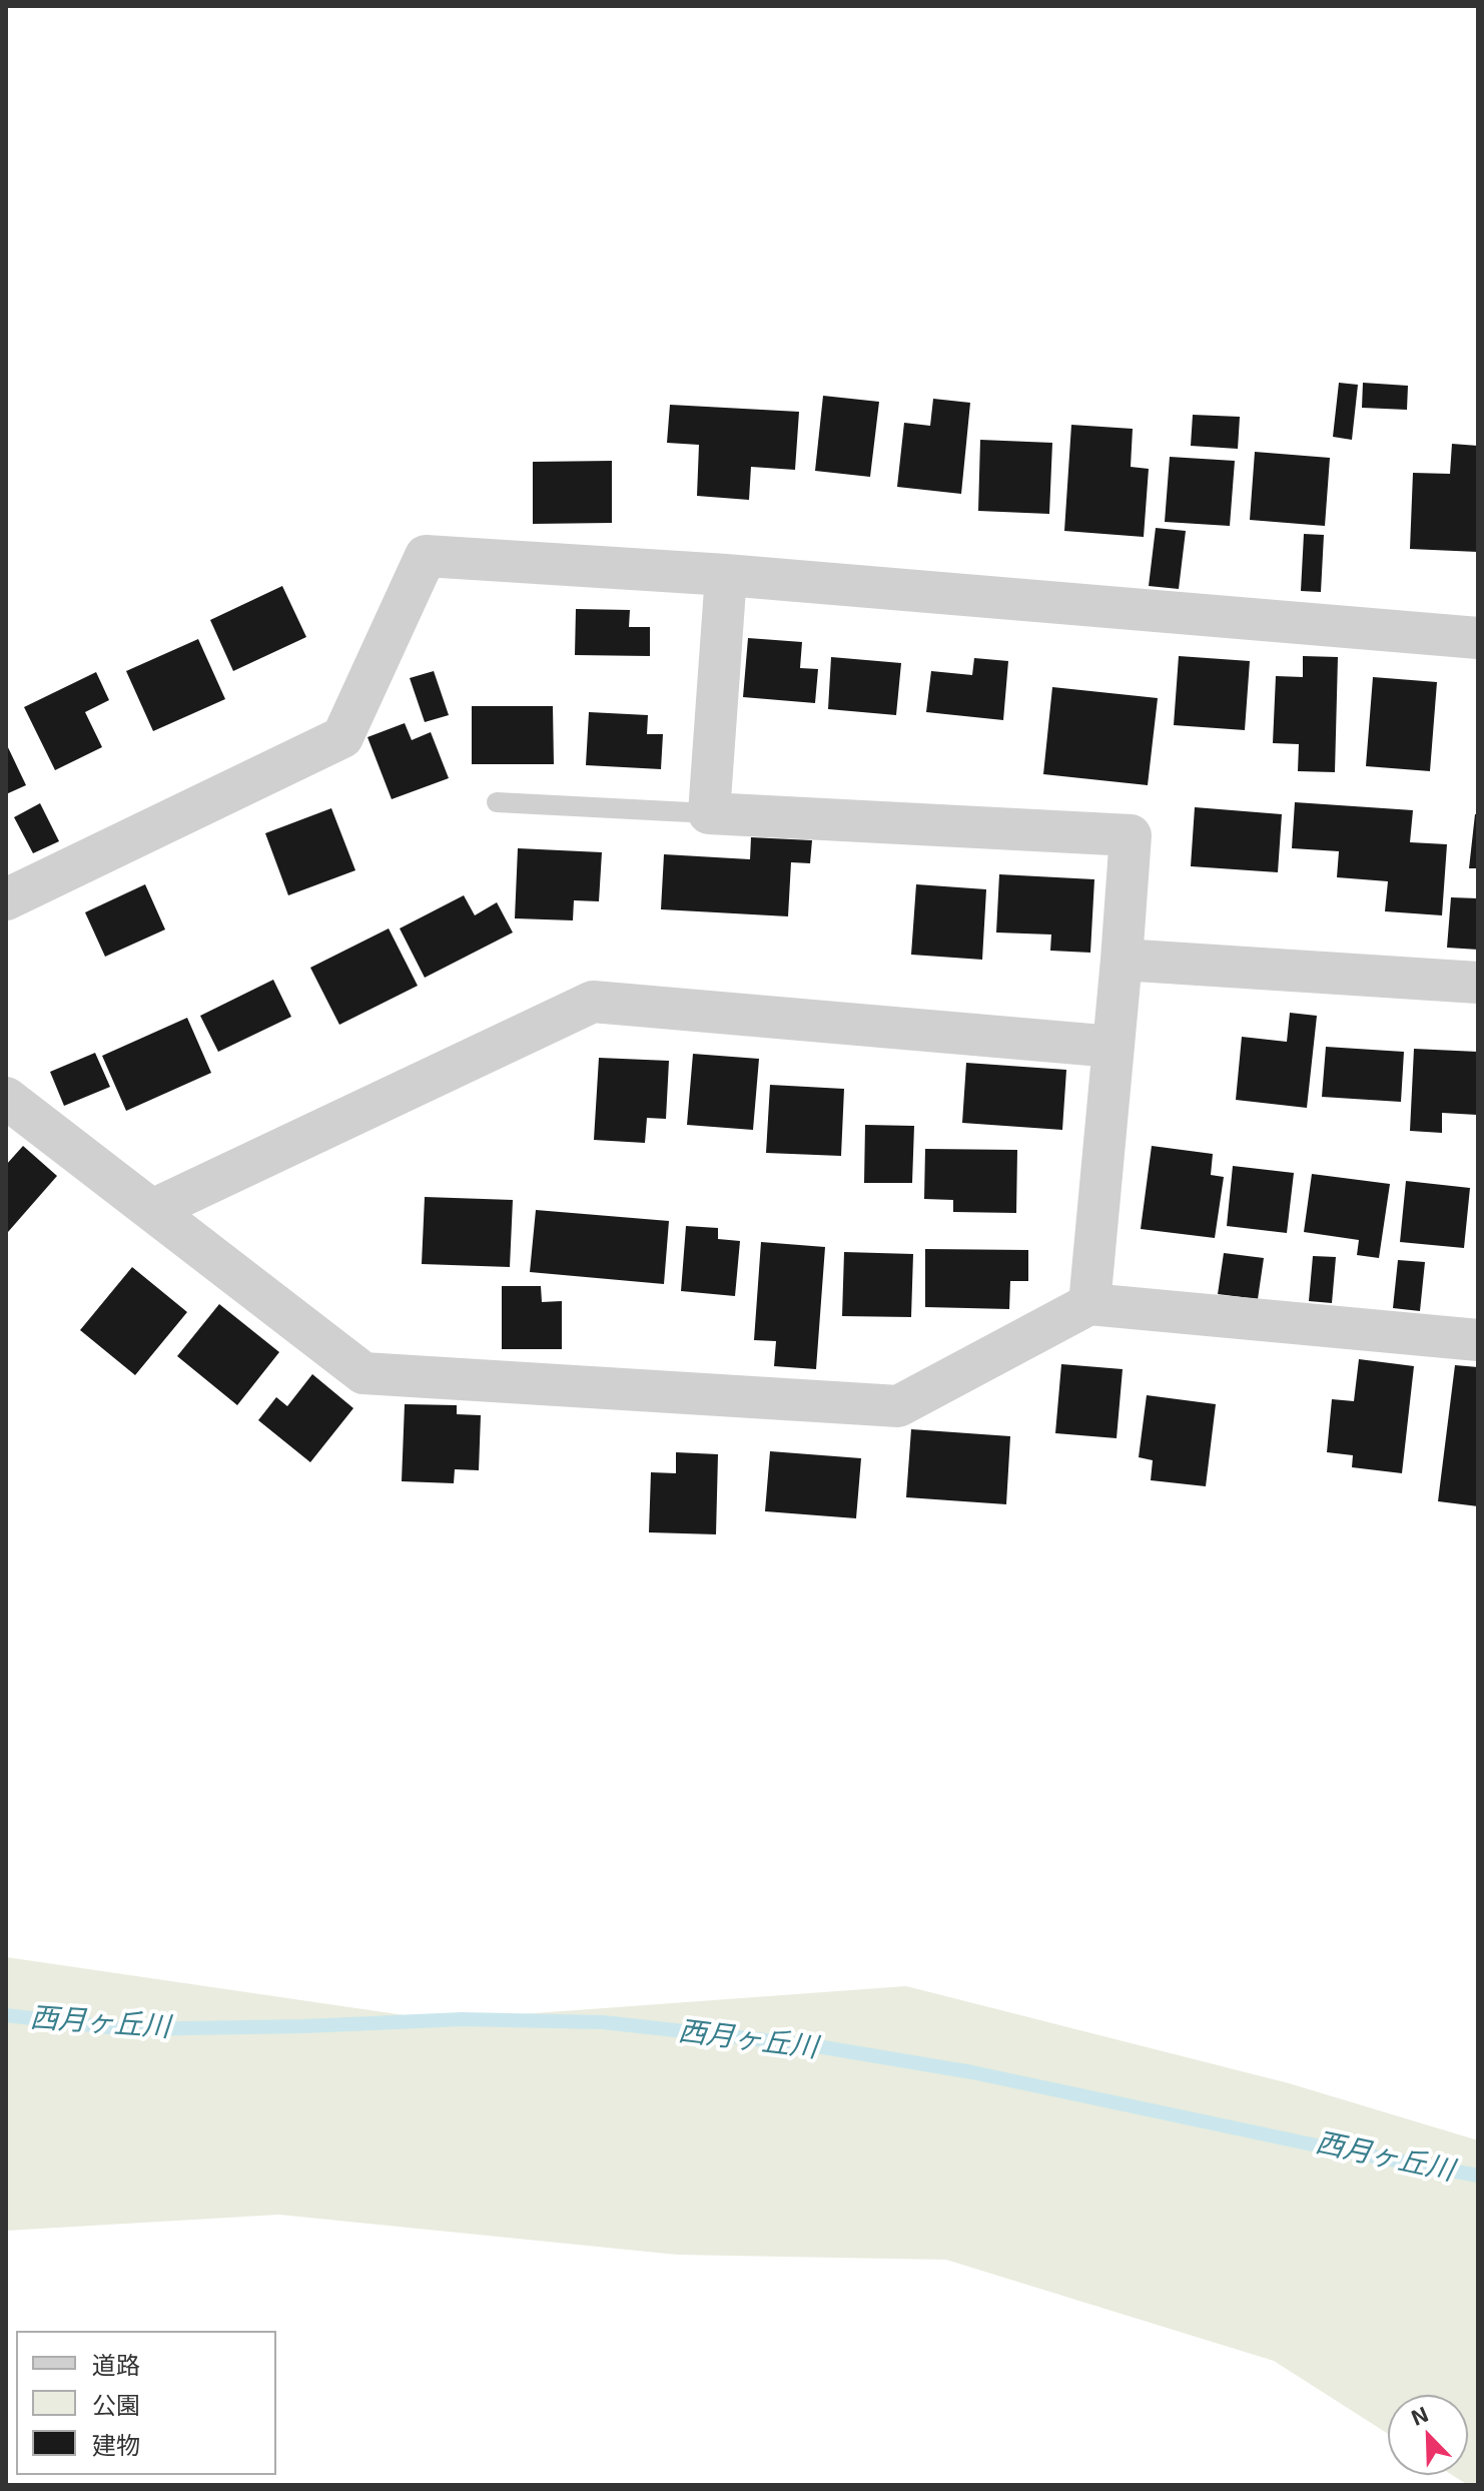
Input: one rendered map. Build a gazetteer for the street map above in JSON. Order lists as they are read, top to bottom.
{
  "water": ["西月ヶ丘川"],
  "legend": ["道路", "公園", "建物"],
  "north": "top left"
}
